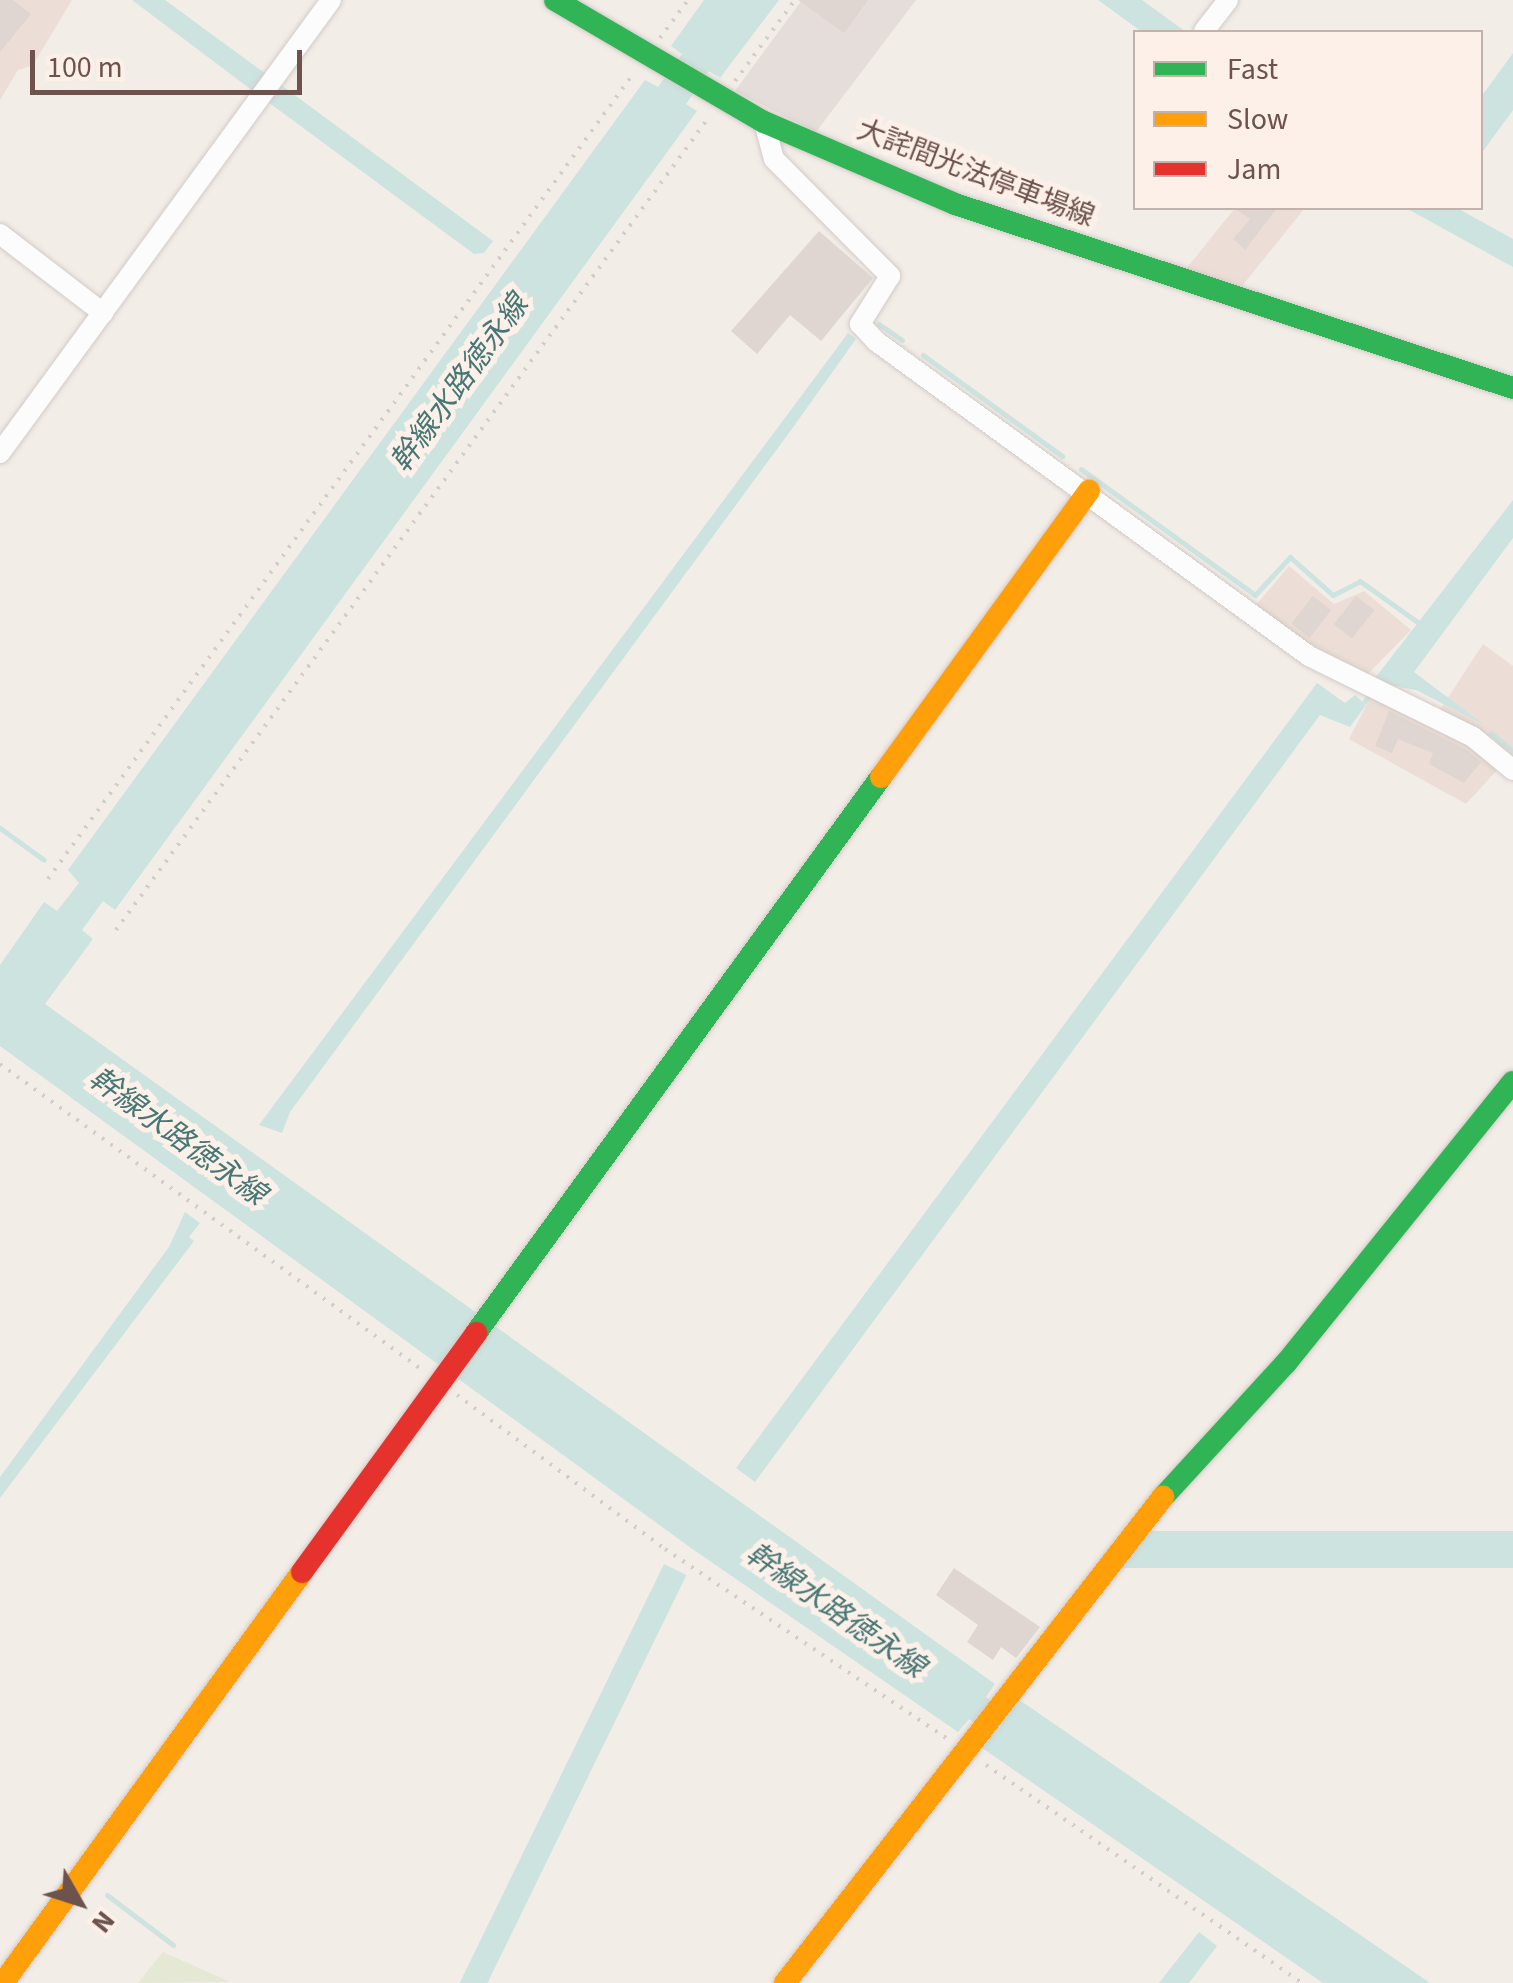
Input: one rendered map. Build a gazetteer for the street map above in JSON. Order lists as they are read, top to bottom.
{
  "streets": {
    "street": ["大詫間光法停車場線"]
  },
  "water": ["幹線水路徳永線"],
  "legend": ["Fast", "Slow", "Jam"],
  "scale_bar": "100 m",
  "north": "bottom right"
}
